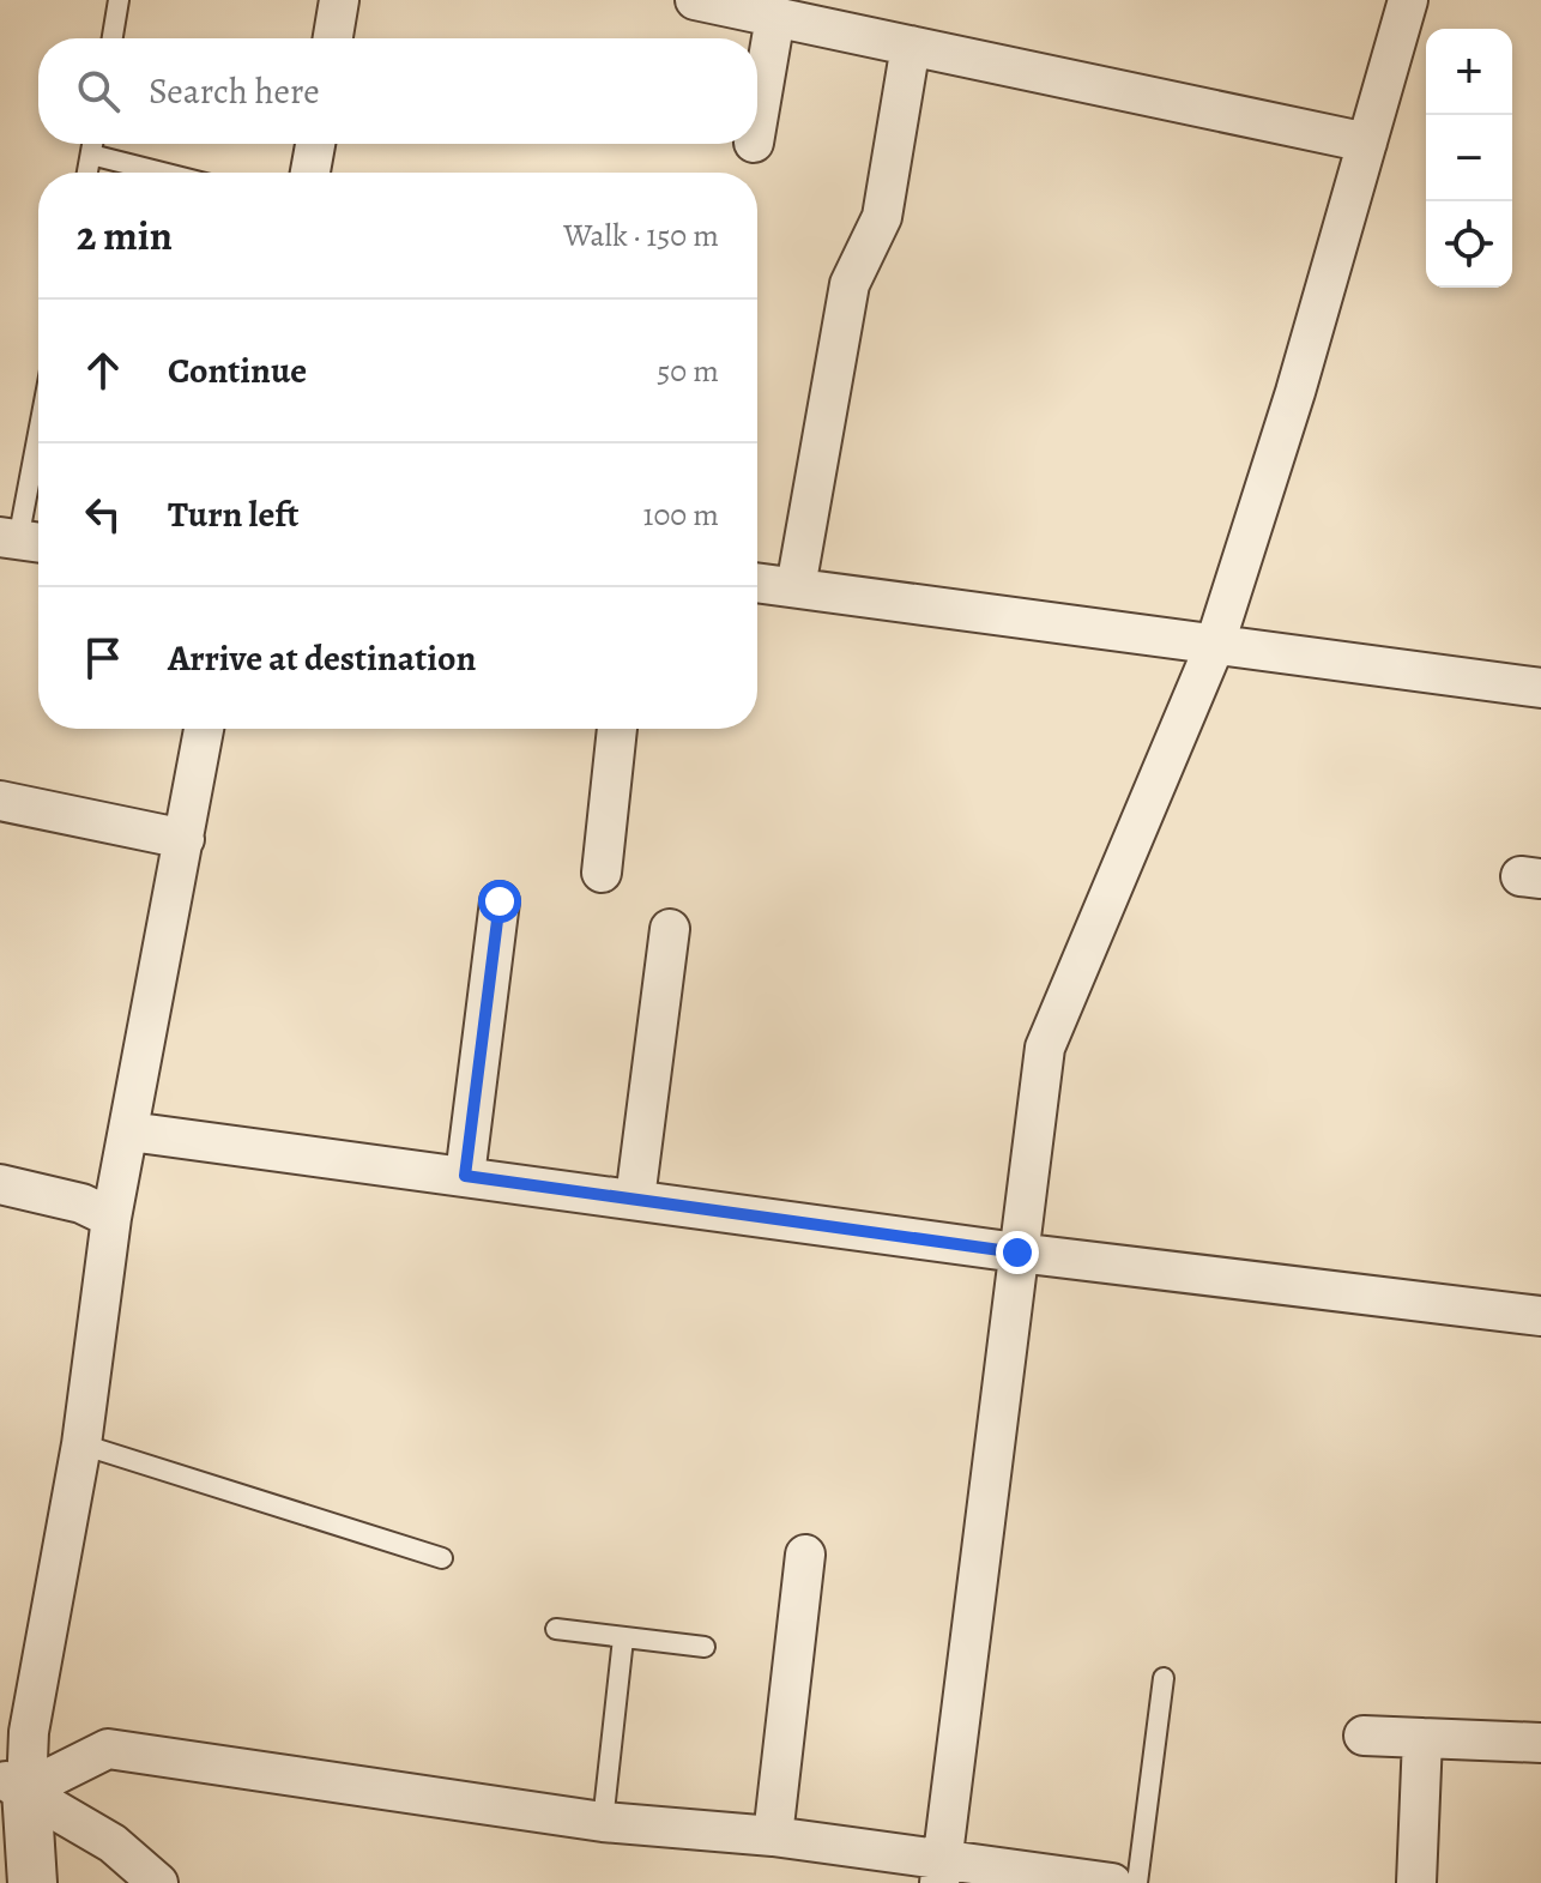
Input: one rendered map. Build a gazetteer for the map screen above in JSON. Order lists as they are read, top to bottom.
{
  "page": {
    "map_buttons": ["+", "−"],
    "search": "Search here",
    "heading": ["2 min", "Walk · 150 m"],
    "list": [
      ["Continue", "50 m"],
      ["Turn left", "100 m"],
      "Arrive at destination"
    ]
  }
}
